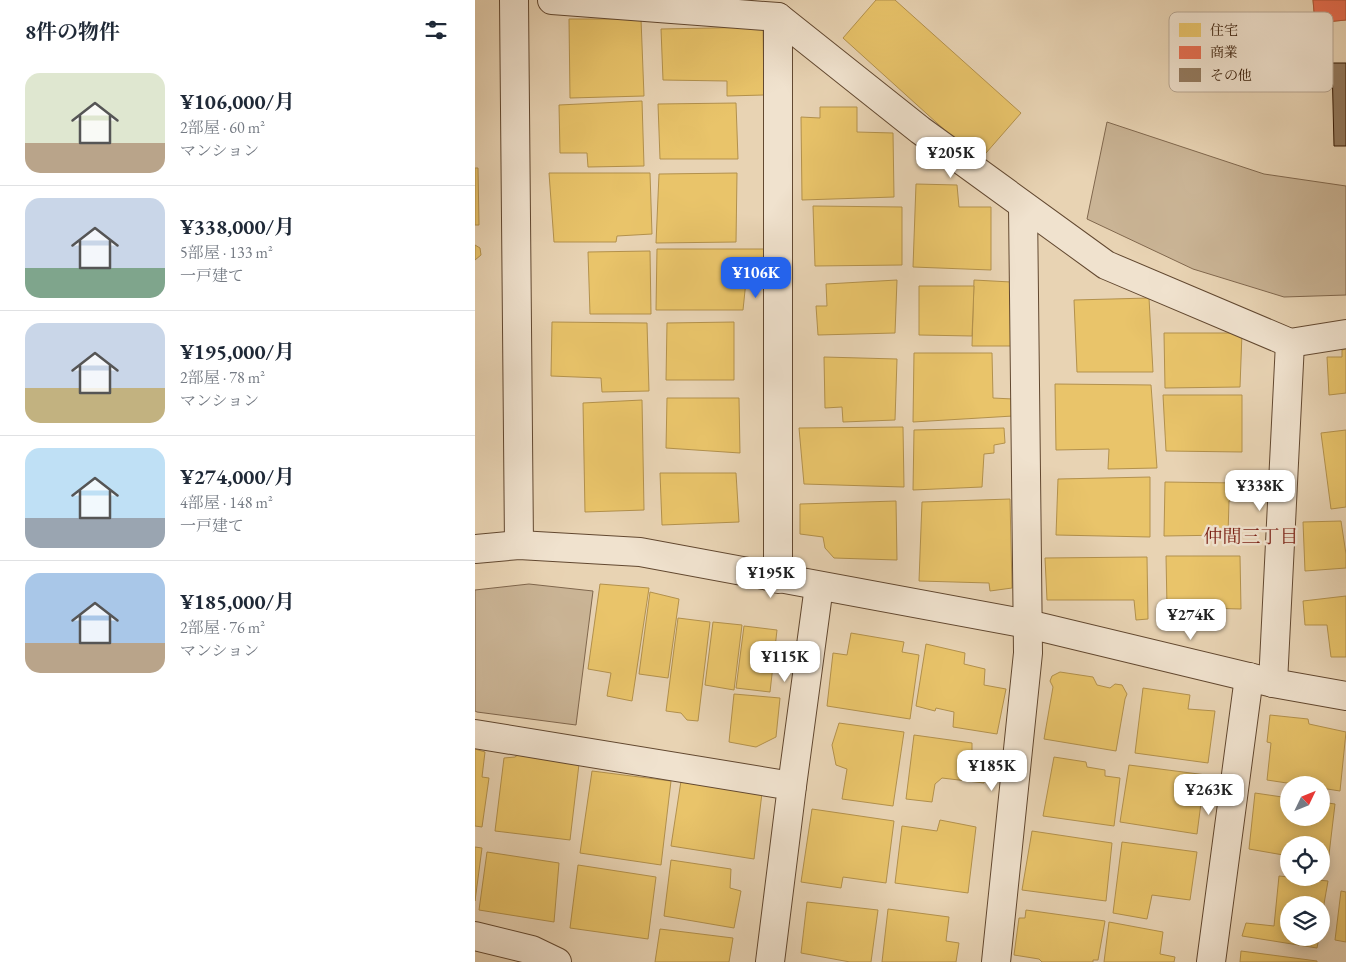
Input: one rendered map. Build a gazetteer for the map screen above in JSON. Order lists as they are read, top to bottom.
{
  "districts": ["仲間三丁目"],
  "legend": ["住宅", "商業", "その他"],
  "north": "top right",
  "page": {
    "heading": "8件の物件",
    "list": [
      {
        "name": "¥106,000/月",
        "note": "2部屋 · 60 m² · マンション"
      },
      {
        "name": "¥338,000/月",
        "note": "5部屋 · 133 m² · 一戸建て"
      },
      {
        "name": "¥195,000/月",
        "note": "2部屋 · 78 m² · マンション"
      },
      {
        "name": "¥274,000/月",
        "note": "4部屋 · 148 m² · 一戸建て"
      },
      {
        "name": "¥185,000/月",
        "note": "2部屋 · 76 m² · マンション"
      }
    ],
    "price": [
      "¥205K",
      "¥106K",
      "¥338K",
      "¥195K",
      "¥274K",
      "¥115K",
      "¥185K",
      "¥263K"
    ]
  }
}
